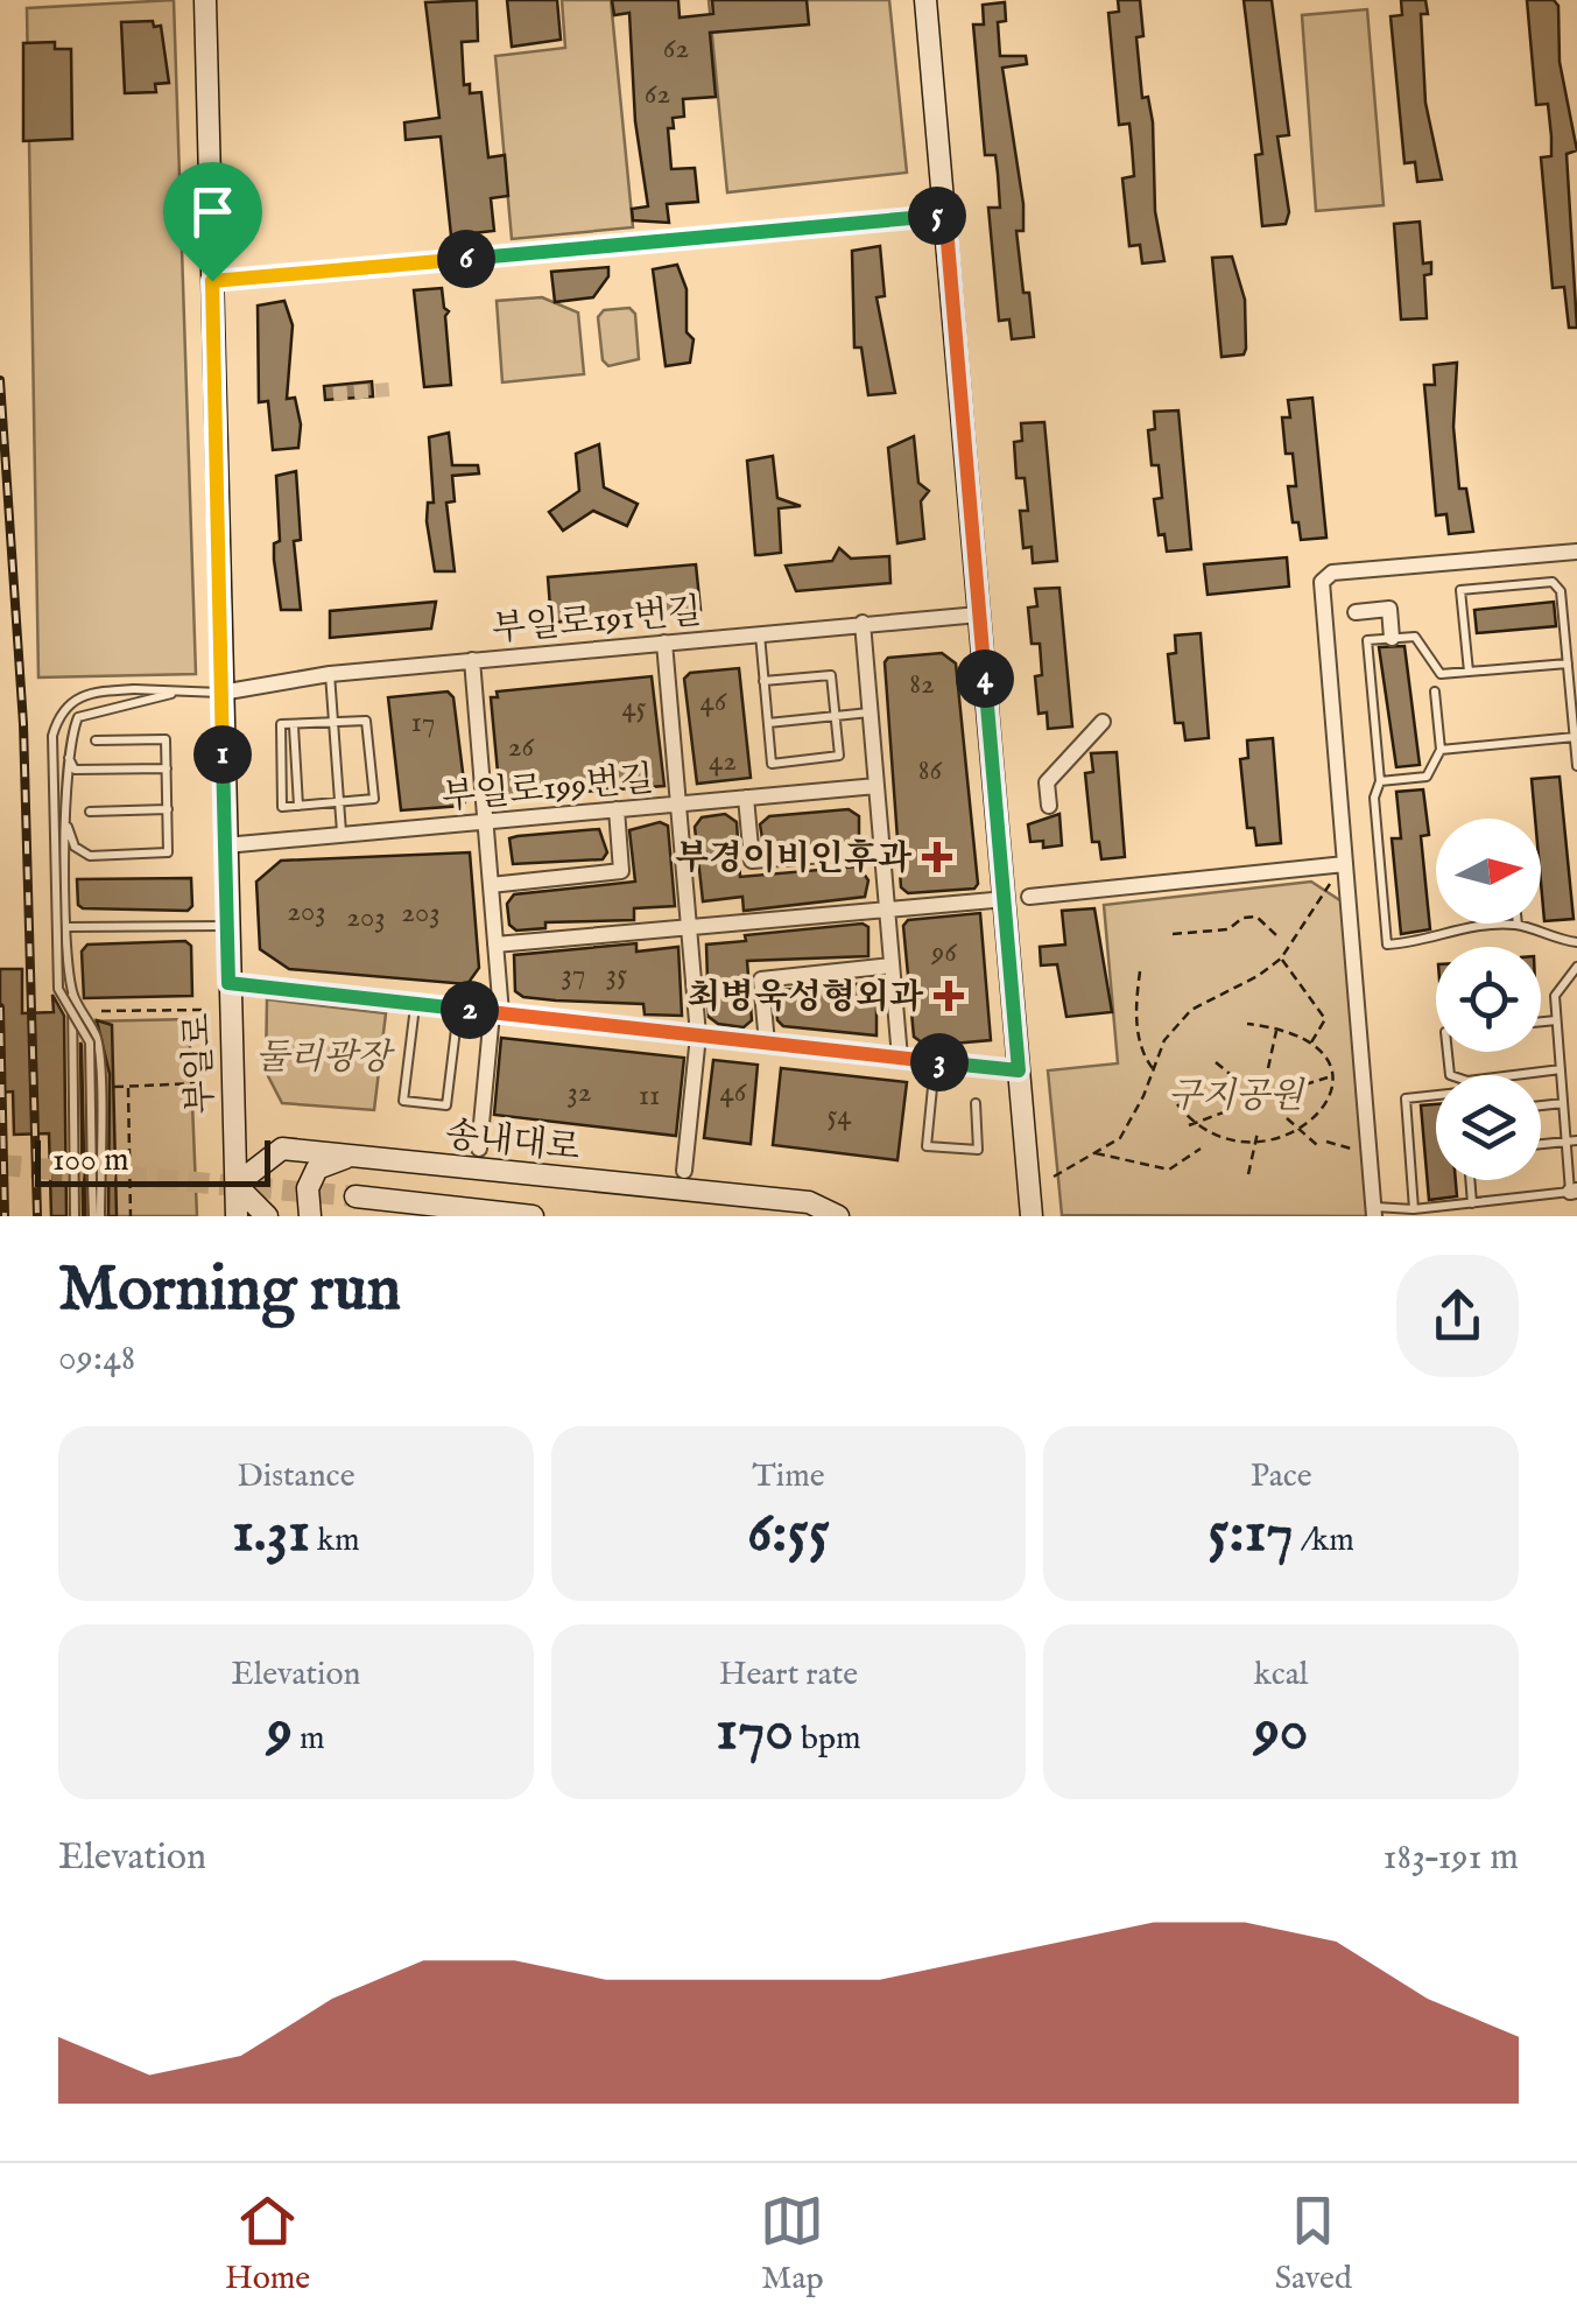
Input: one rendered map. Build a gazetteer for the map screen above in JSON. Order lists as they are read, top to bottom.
{
  "streets": {
    "street": [
      "부일로191번길",
      "부일로199번길",
      "부일로",
      "송내대로"
    ]
  },
  "crossings": [
    ["부일로191번길", "부일로"],
    ["부일로199번길", "부일로"],
    ["부일로", "송내대로"]
  ],
  "parks": ["둘리광장", "구지공원"],
  "places": {
    "health": ["부경이비인후과", "최병욱성형외과"]
  },
  "house_numbers": [
    "62",
    "62",
    "82",
    "46",
    "45",
    "17",
    "26",
    "42",
    "86",
    "203",
    "203",
    "203",
    "96",
    "37",
    "35",
    "32",
    "46",
    "11",
    "54"
  ],
  "scale_bar": "100 m",
  "north": "right",
  "page": {
    "pins": [
      "5",
      "6",
      "4",
      "1",
      "2",
      "3"
    ],
    "scale": "100 m",
    "heading": ["Morning run", "09:48"],
    "stats": [
      ["Distance", "1.31 km"],
      ["Time", "6:55"],
      ["Pace", "5:17 /km"],
      ["Elevation", "9 m"],
      ["Heart rate", "170 bpm"],
      ["kcal", "90"]
    ],
    "chart": ["Elevation", "183–191 m"],
    "tabs": ["Home", "Map", "Saved"]
  }
}
